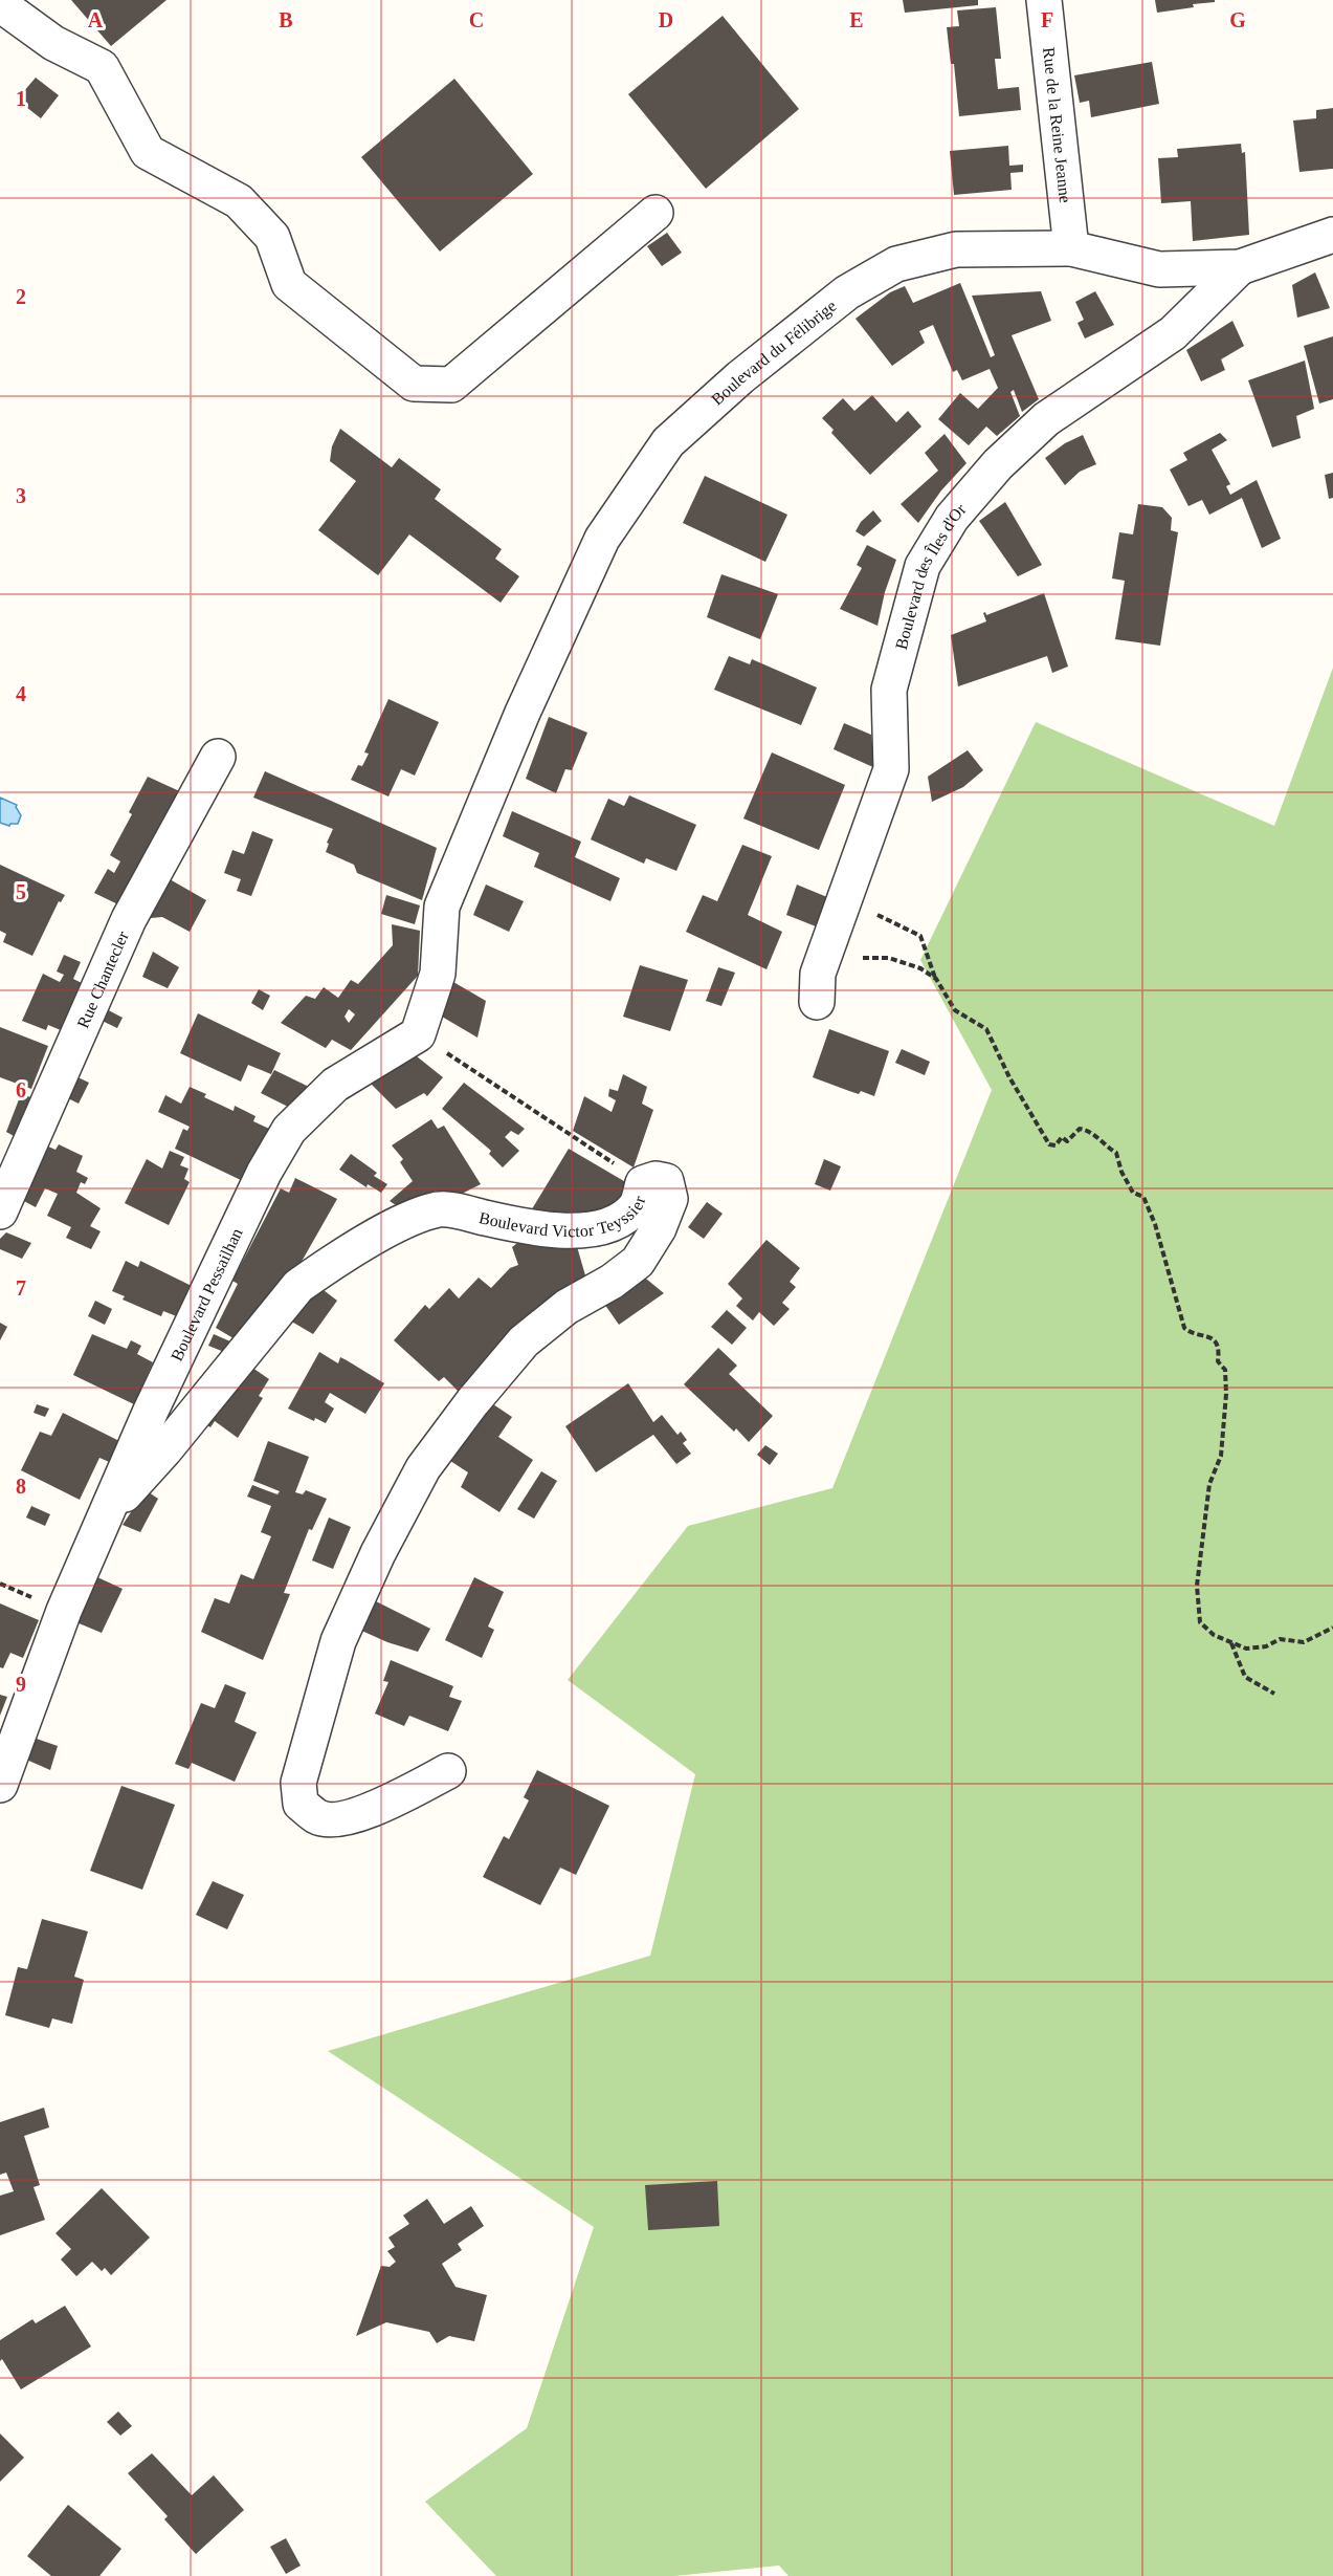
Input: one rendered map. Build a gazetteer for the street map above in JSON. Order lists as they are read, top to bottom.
{
  "streets": {
    "street": [
      "Rue de la Reine Jeanne",
      "Boulevard du Félibrige",
      "Boulevard des Îles d'Or",
      "Rue Chantecler",
      "Boulevard Victor Teyssier",
      "Boulevard Pessailhan"
    ]
  },
  "crossings": [
    ["Rue de la Reine Jeanne", "Boulevard du Félibrige"],
    ["Boulevard du Félibrige", "Boulevard des Îles d'Or"],
    ["Boulevard du Félibrige", "Boulevard Pessailhan"],
    ["Boulevard Victor Teyssier", "Boulevard Pessailhan"]
  ],
  "grid": {
    "columns": [
      "A",
      "B",
      "C",
      "D",
      "E",
      "F",
      "G"
    ],
    "rows": [
      "1",
      "2",
      "3",
      "4",
      "5",
      "6",
      "7",
      "8",
      "9"
    ]
  }
}
